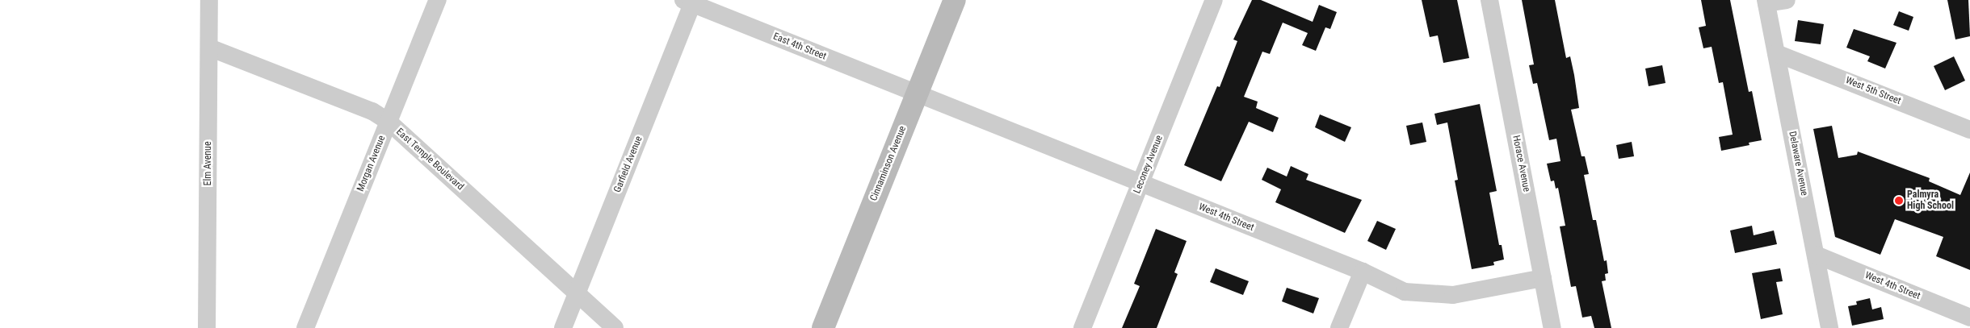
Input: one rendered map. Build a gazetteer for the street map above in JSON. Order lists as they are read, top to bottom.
{
  "streets": {
    "street": [
      "East 4th Street",
      "West 5th Street",
      "East Temple Boulevard",
      "Elm Avenue",
      "Morgan Avenue",
      "Cinnaminson Avenue",
      "Horace Avenue",
      "Delaware Avenue",
      "Garfield Avenue",
      "Leconey Avenue",
      "West 4th Street"
    ]
  },
  "crossings": [
    ["East 4th Street", "Cinnaminson Avenue"],
    ["East 4th Street", "Garfield Avenue"],
    ["East 4th Street", "West 4th Street"],
    ["West 5th Street", "Delaware Avenue"],
    ["East Temple Boulevard", "Elm Avenue"],
    ["East Temple Boulevard", "Morgan Avenue"],
    ["East Temple Boulevard", "Garfield Avenue"],
    ["Cinnaminson Avenue", "West 4th Street"],
    ["Horace Avenue", "West 4th Street"],
    ["Delaware Avenue", "West 4th Street"],
    ["Leconey Avenue", "West 4th Street"]
  ],
  "places": ["Palmyra High School"]
}
